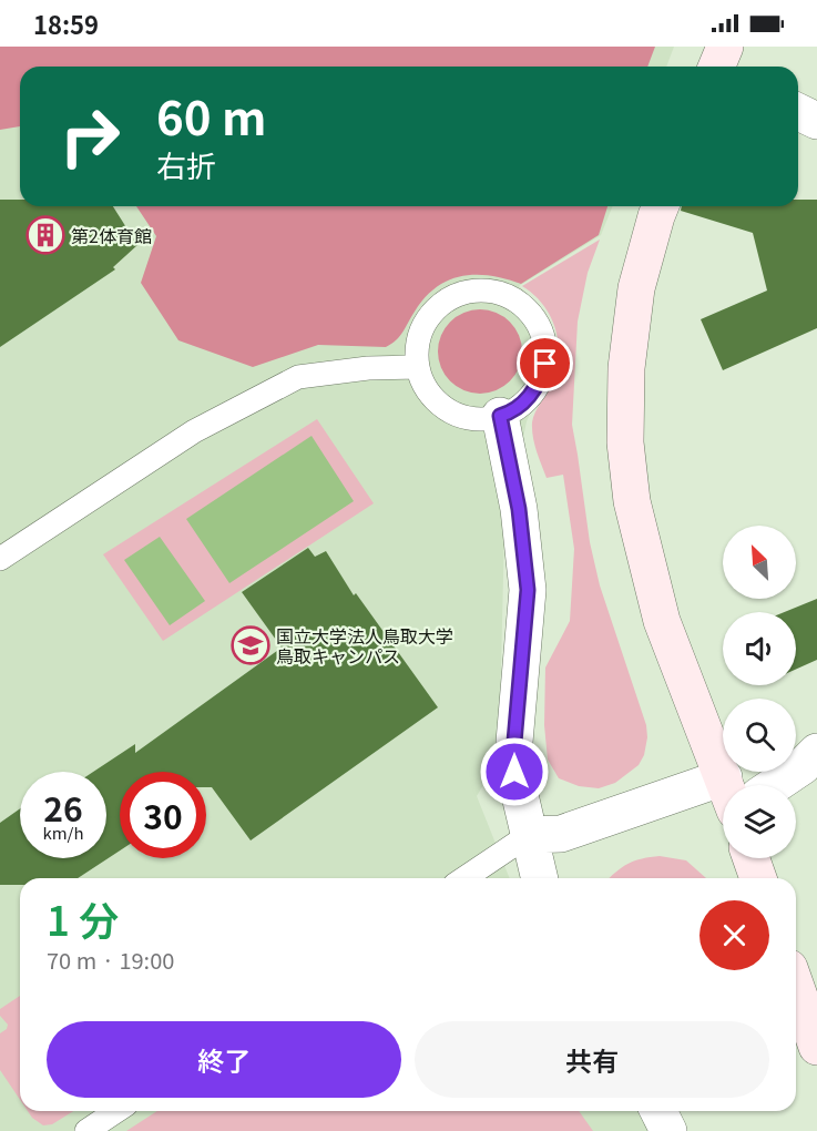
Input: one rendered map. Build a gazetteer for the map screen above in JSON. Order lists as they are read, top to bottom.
{
  "places": {
    "building": ["第2体育館"],
    "school or university": ["国立大学法人鳥取大学 鳥取キャンパス"]
  },
  "north": "top left",
  "page": {
    "status": "18:59",
    "turn": ["60 m", "右折"],
    "speed": "26 km/h",
    "limit": "30",
    "heading": ["1 分", "70 m · 19:00"],
    "buttons": ["終了", "共有"]
  }
}
